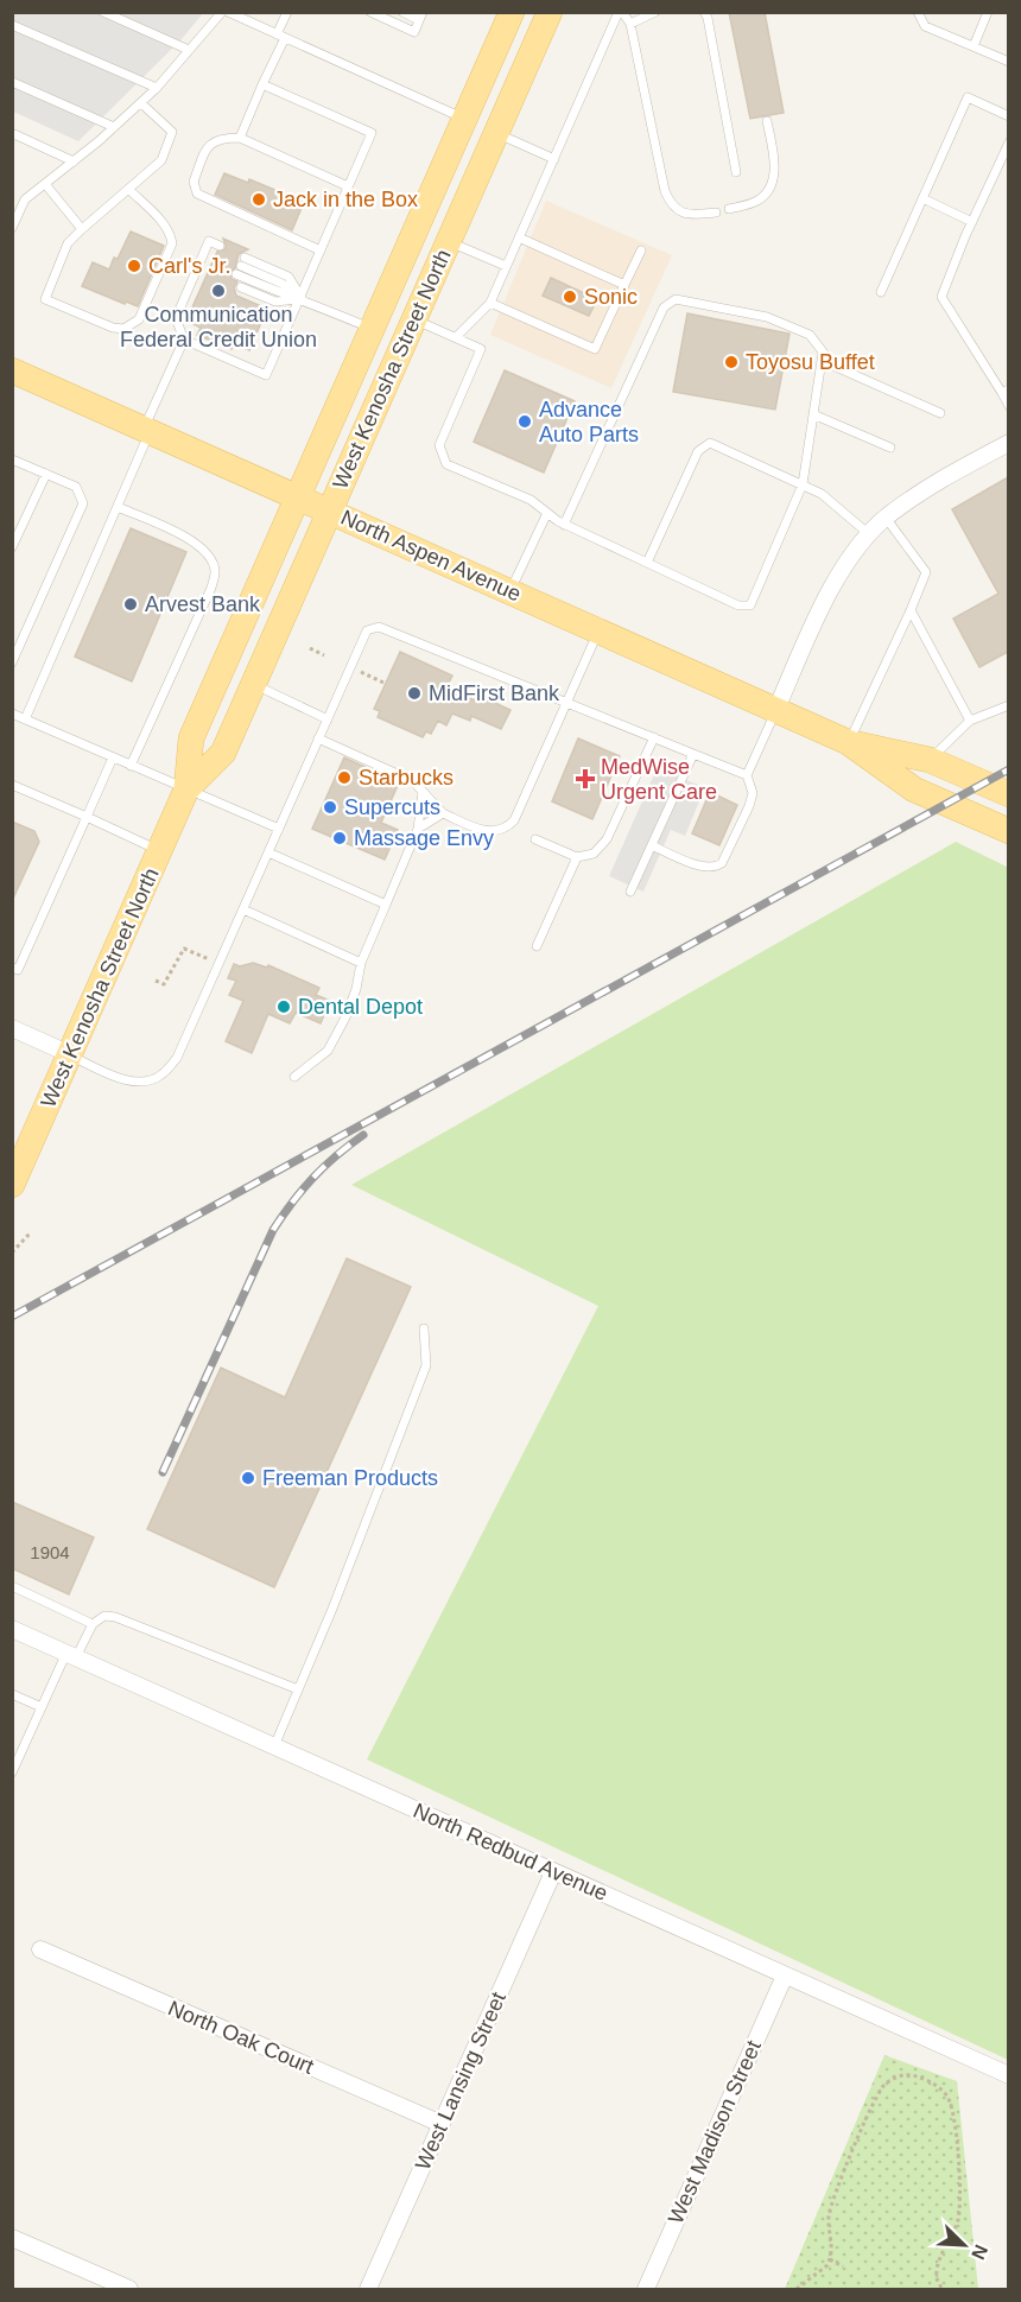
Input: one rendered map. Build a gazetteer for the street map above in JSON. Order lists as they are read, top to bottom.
{
  "streets": {
    "main road": ["West Kenosha Street North", "North Aspen Avenue"],
    "street": [
      "North Redbud Avenue",
      "North Oak Court",
      "West Lansing Street",
      "West Madison Street"
    ]
  },
  "crossings": [
    ["West Kenosha Street North", "North Aspen Avenue"],
    ["North Redbud Avenue", "West Lansing Street"],
    ["North Redbud Avenue", "West Madison Street"],
    ["North Oak Court", "West Lansing Street"]
  ],
  "places": {
    "other": [
      "Jack in the Box",
      "Carl's Jr.",
      "Communication Federal Credit Union",
      "Sonic",
      "Toyosu Buffet",
      "Advance Auto Parts",
      "Arvest Bank",
      "MidFirst Bank",
      "Starbucks",
      "Supercuts",
      "Massage Envy",
      "Dental Depot",
      "Freeman Products"
    ],
    "health": ["MedWise Urgent Care"]
  },
  "house_numbers": ["1904"],
  "north": "bottom right"
}
